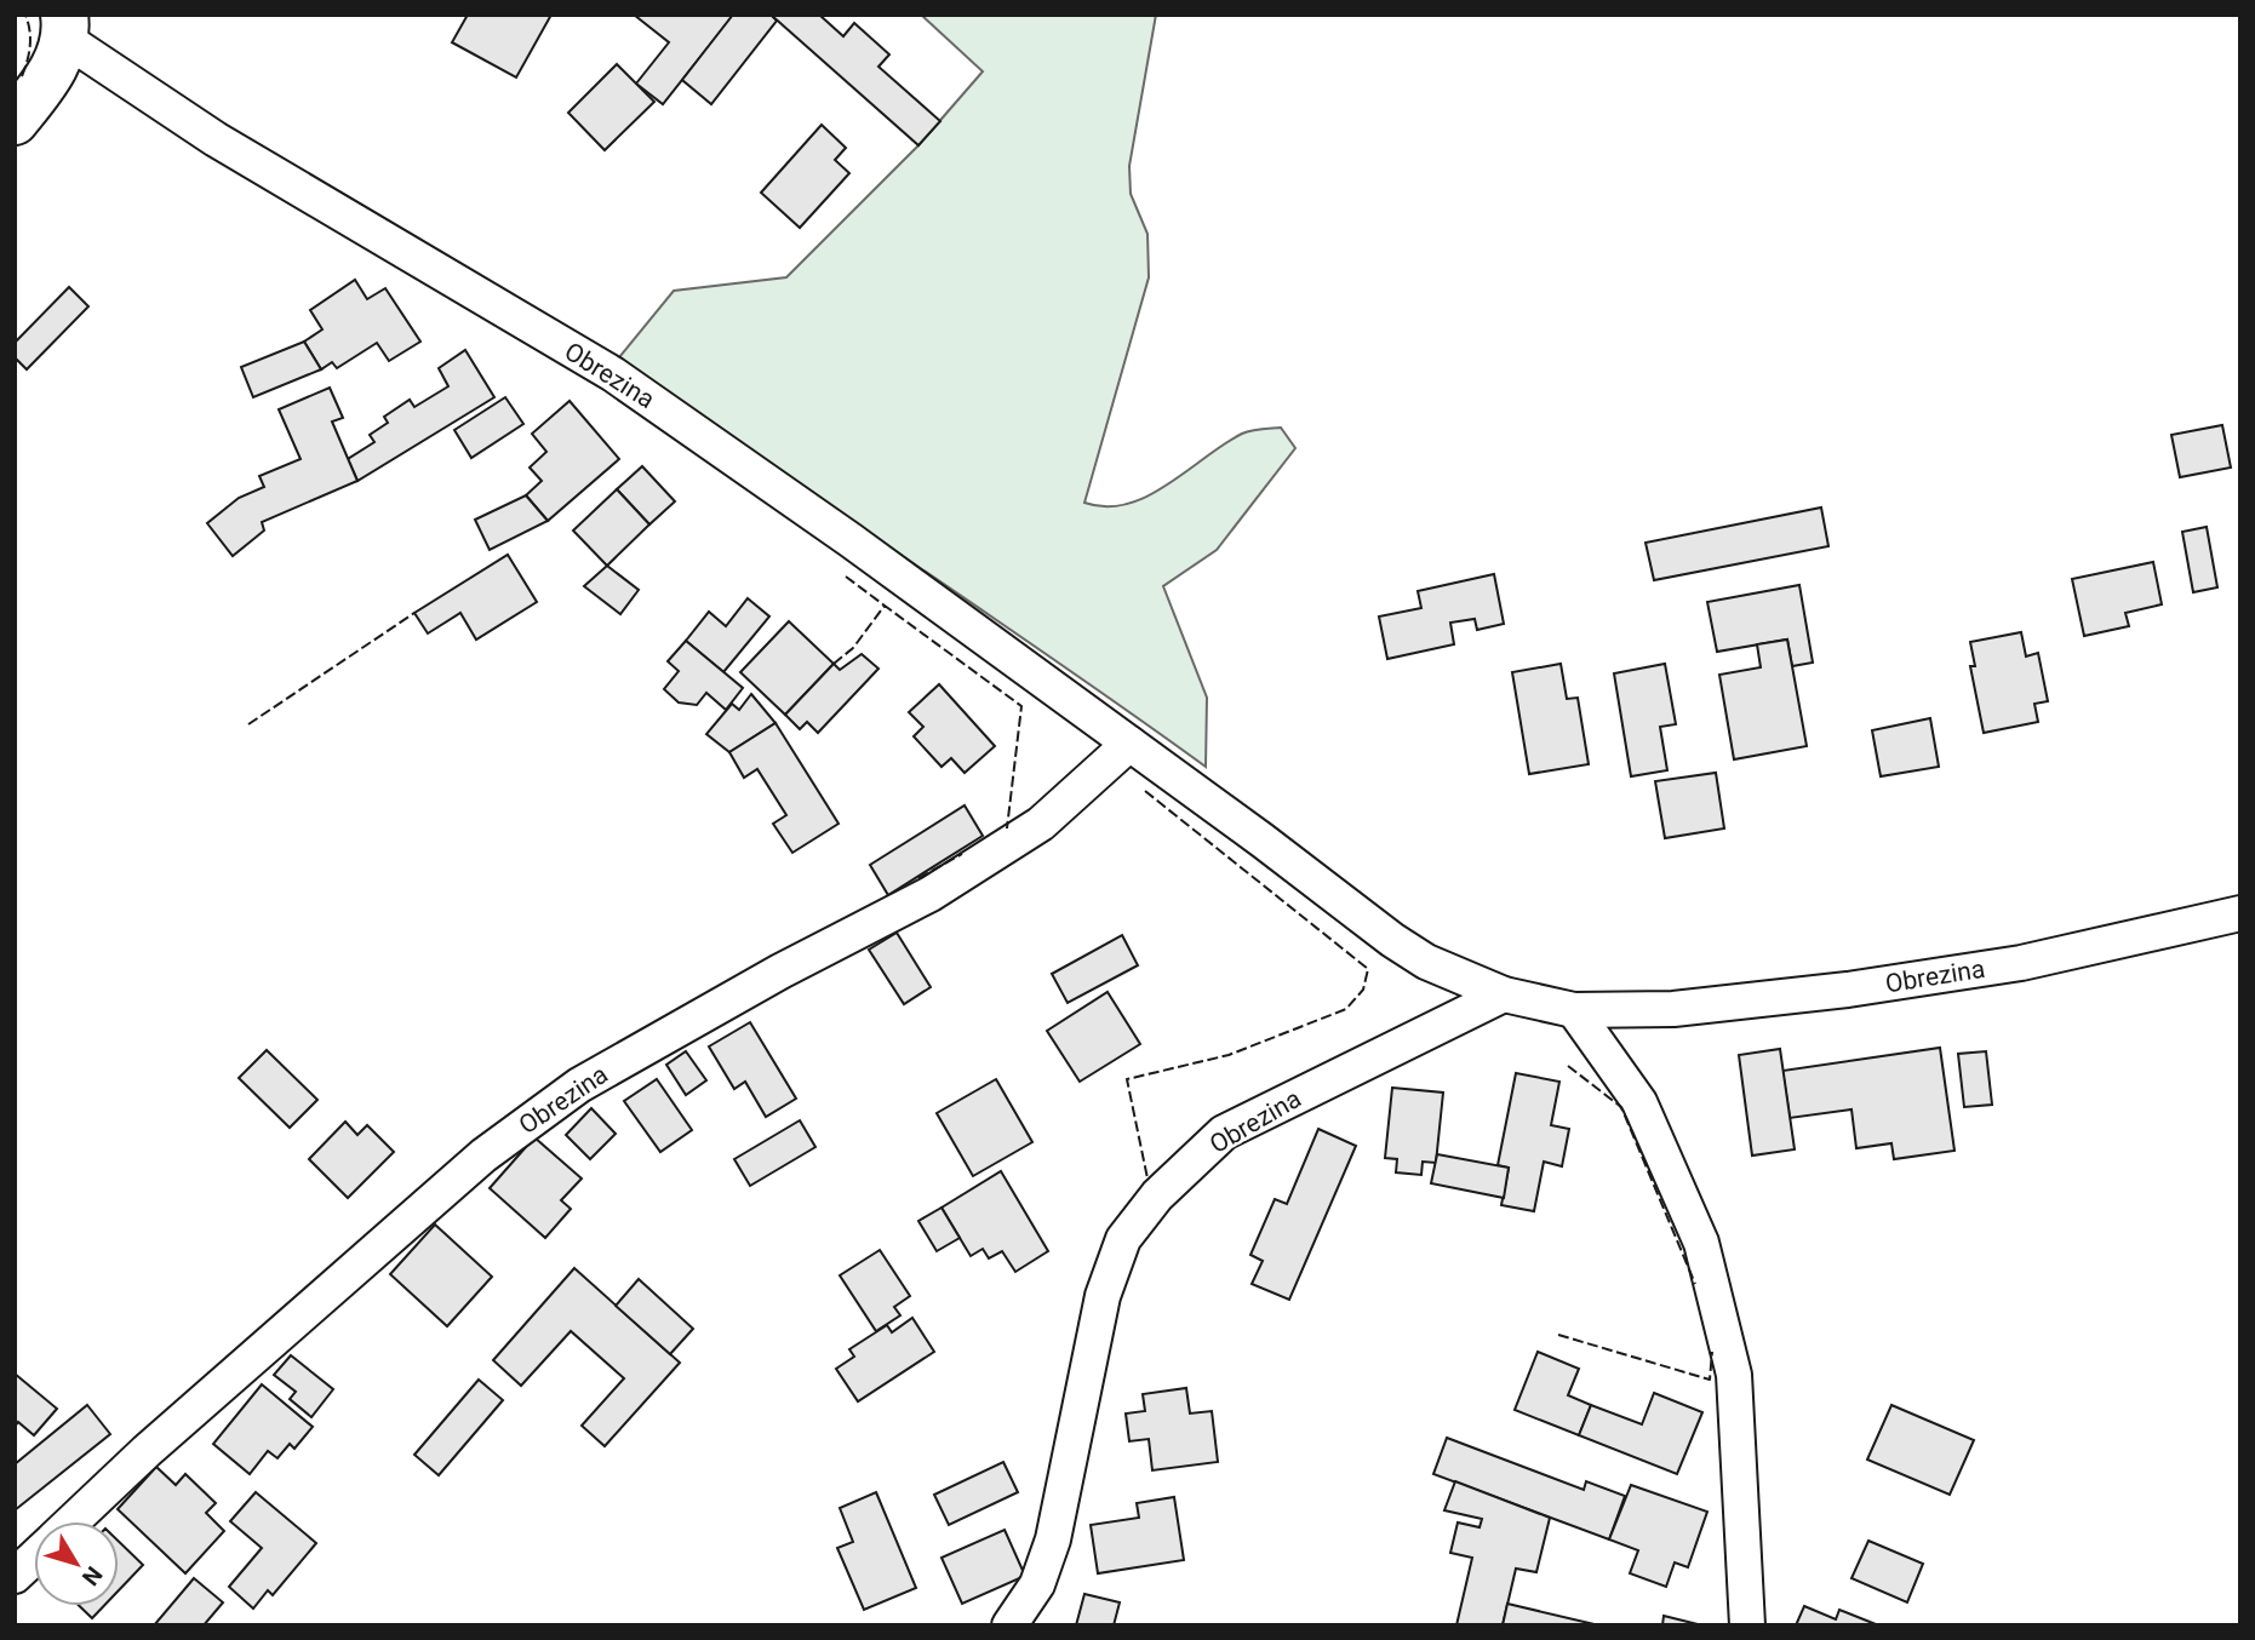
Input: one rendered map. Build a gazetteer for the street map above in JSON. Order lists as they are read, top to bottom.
{
  "streets": {
    "street": ["Obrezina"]
  },
  "north": "bottom right"
}
